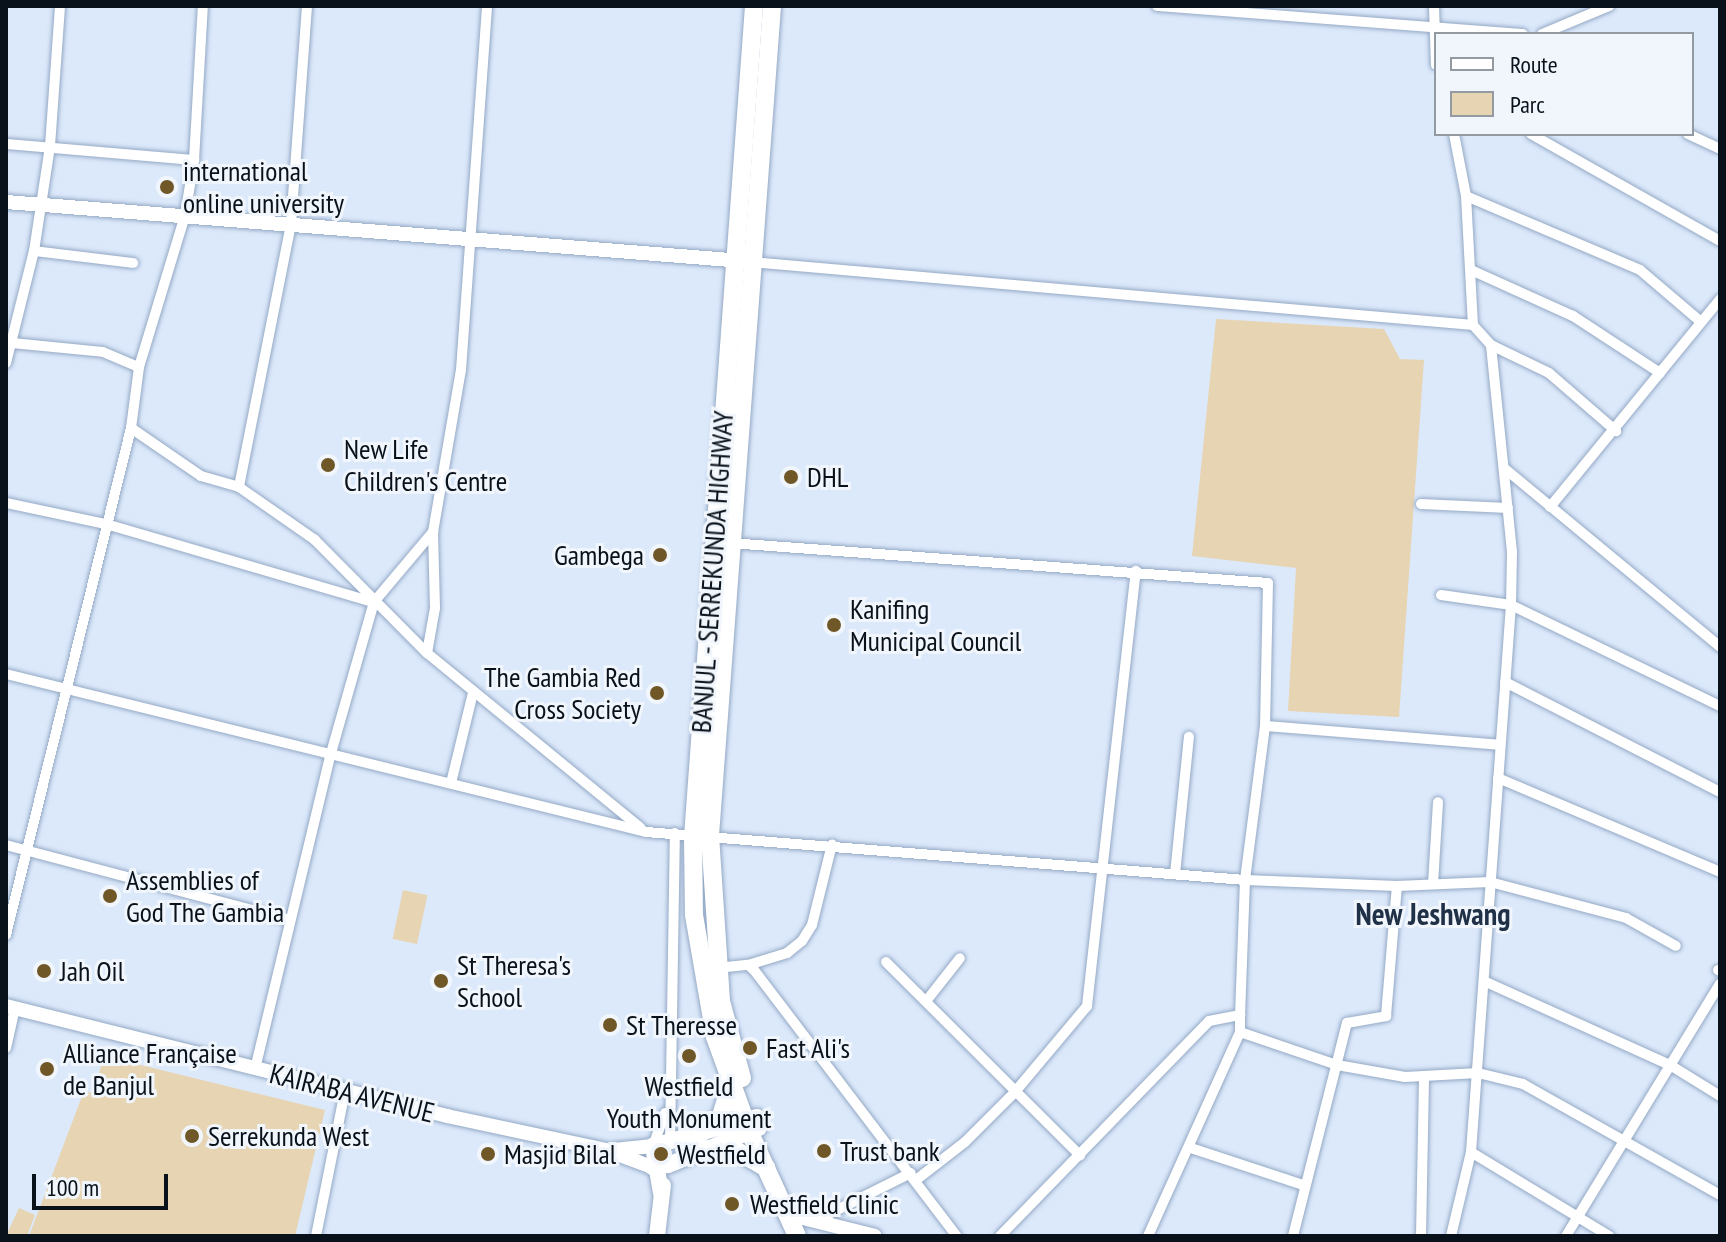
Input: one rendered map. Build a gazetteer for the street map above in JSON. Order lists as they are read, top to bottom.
{
  "streets": {
    "highway": ["BANJUL - SERREKUNDA HIGHWAY"],
    "main road": ["KAIRABA AVENUE"]
  },
  "crossings": [
    ["BANJUL - SERREKUNDA HIGHWAY", "KAIRABA AVENUE"]
  ],
  "districts": ["New Jeshwang"],
  "places": [
    "international online university",
    "New Life Children's Centre",
    "DHL",
    "Gambega",
    "Kanifing Municipal Council",
    "The Gambia Red Cross Society",
    "Assemblies of God The Gambia",
    "Jah Oil",
    "St Theresa's School",
    "St Theresse",
    "Fast Ali's",
    "Westfield Youth Monument",
    "Alliance Française de Banjul",
    "Serrekunda West",
    "Trust bank",
    "Masjid Bilal",
    "Westfield",
    "Westfield Clinic"
  ],
  "legend": ["Route", "Parc"],
  "scale_bar": "100 m"
}
